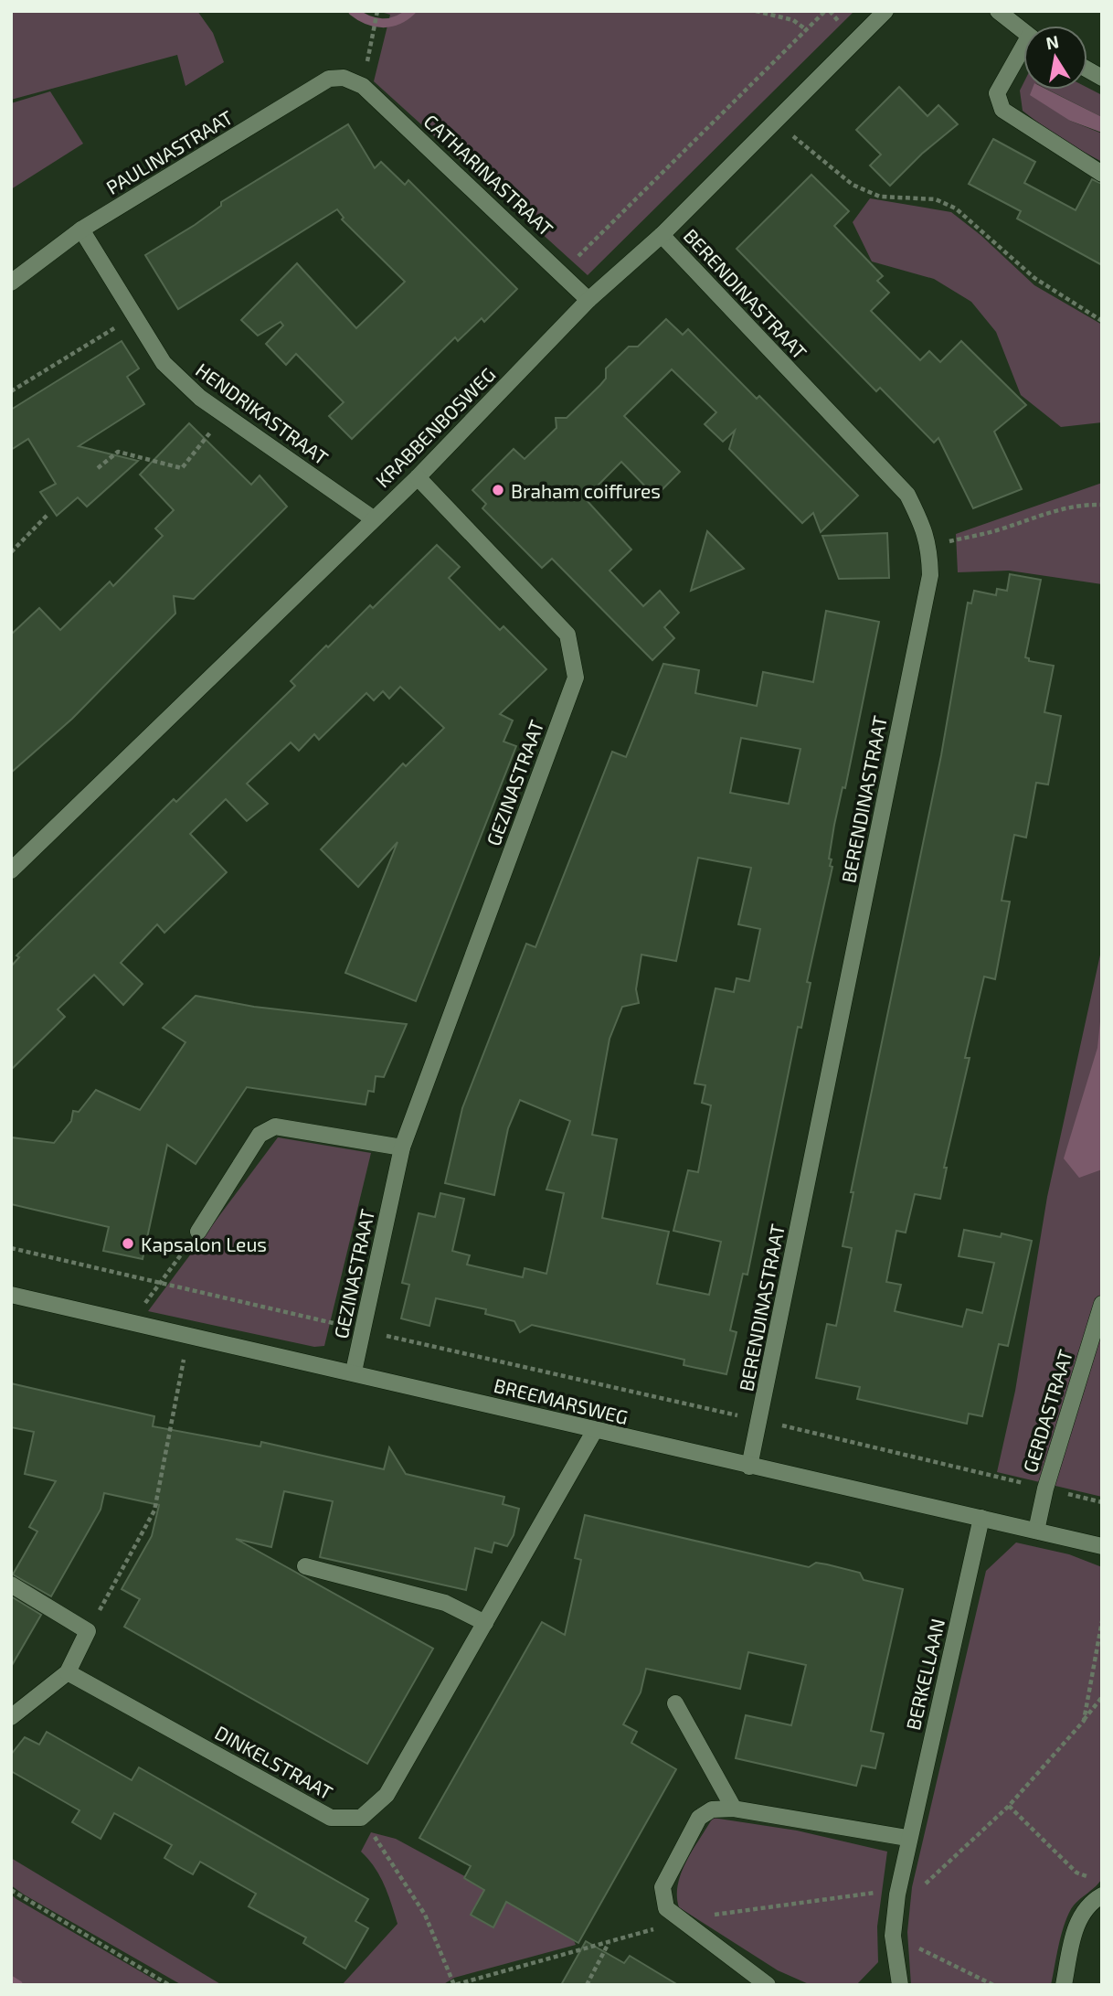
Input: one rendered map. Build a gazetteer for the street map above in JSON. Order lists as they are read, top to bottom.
{
  "streets": {
    "street": [
      "PAULINASTRAAT",
      "CATHARINASTRAAT",
      "BERENDINASTRAAT",
      "HENDRIKASTRAAT",
      "KRABBENBOSWEG",
      "GEZINASTRAAT",
      "BREEMARSWEG",
      "GERDASTRAAT",
      "BERKELLAAN",
      "DINKELSTRAAT"
    ]
  },
  "crossings": [
    ["PAULINASTRAAT", "CATHARINASTRAAT"],
    ["PAULINASTRAAT", "HENDRIKASTRAAT"],
    ["CATHARINASTRAAT", "KRABBENBOSWEG"],
    ["BERENDINASTRAAT", "KRABBENBOSWEG"],
    ["BERENDINASTRAAT", "BREEMARSWEG"],
    ["HENDRIKASTRAAT", "KRABBENBOSWEG"],
    ["KRABBENBOSWEG", "GEZINASTRAAT"],
    ["GEZINASTRAAT", "BREEMARSWEG"],
    ["BREEMARSWEG", "GERDASTRAAT"],
    ["BREEMARSWEG", "BERKELLAAN"]
  ],
  "places": ["Braham coiffures", "Kapsalon Leus"],
  "north": "top"
}
